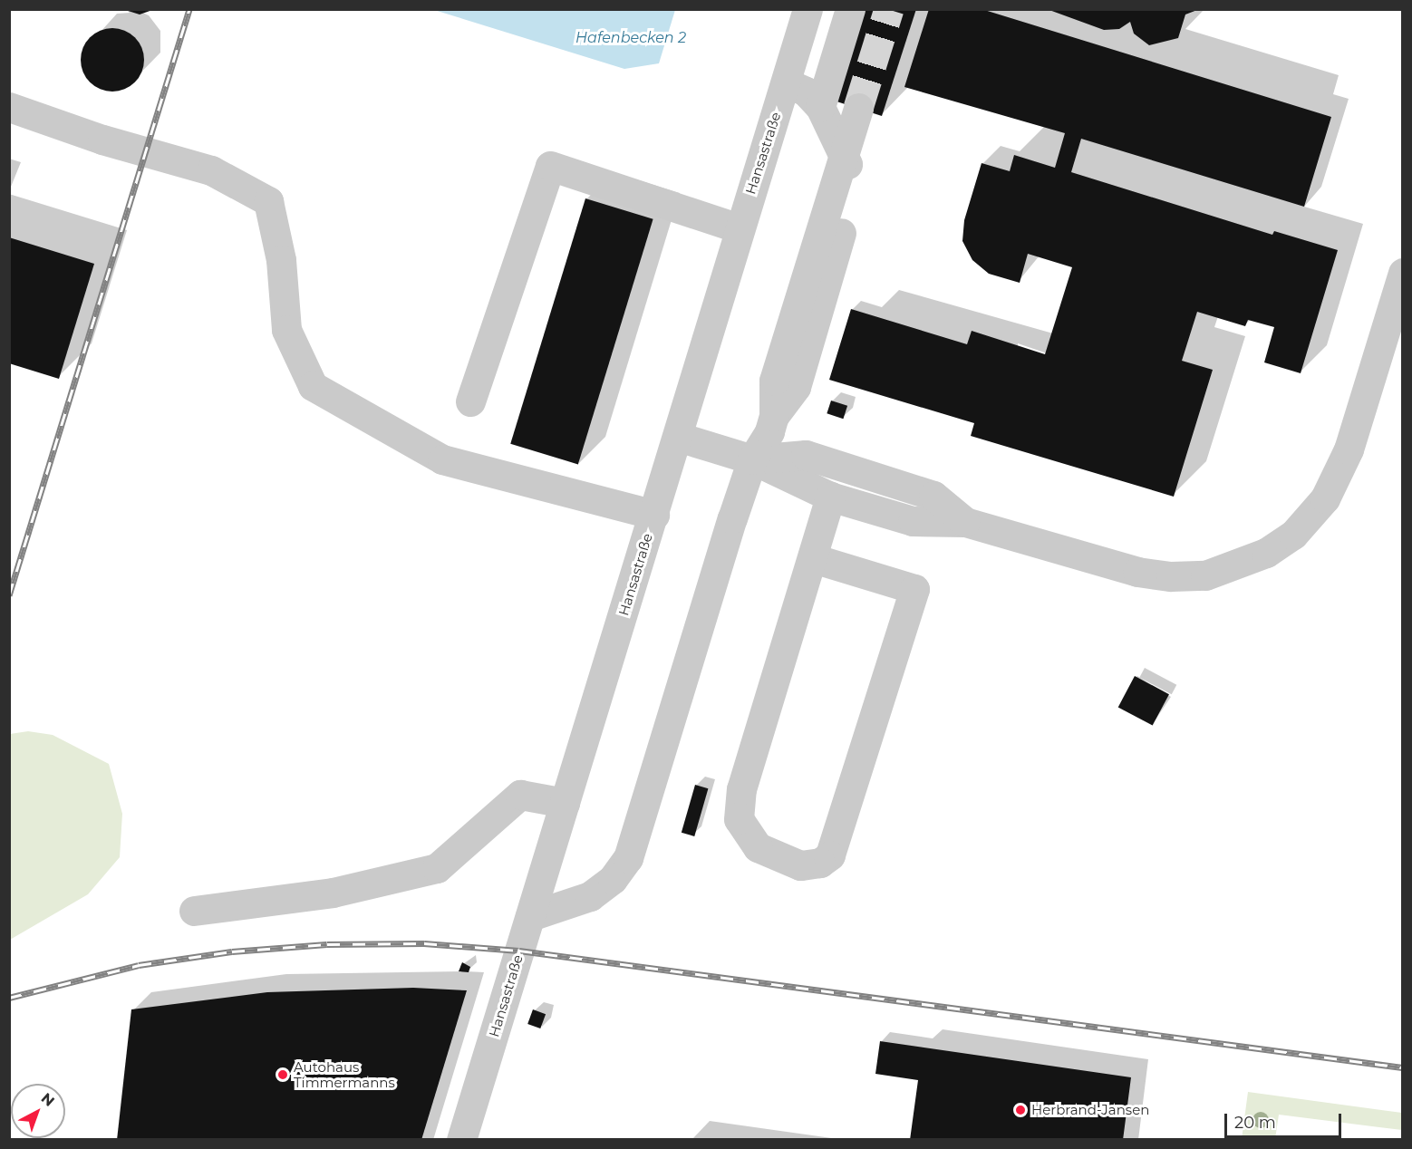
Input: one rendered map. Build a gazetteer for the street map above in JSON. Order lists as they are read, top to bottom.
{
  "streets": {
    "street": ["Hansastraße"]
  },
  "water": ["Hafenbecken 2"],
  "places": ["Autohaus Timmermanns", "Herbrand-Jansen"],
  "scale_bar": "20 m",
  "north": "top right"
}
